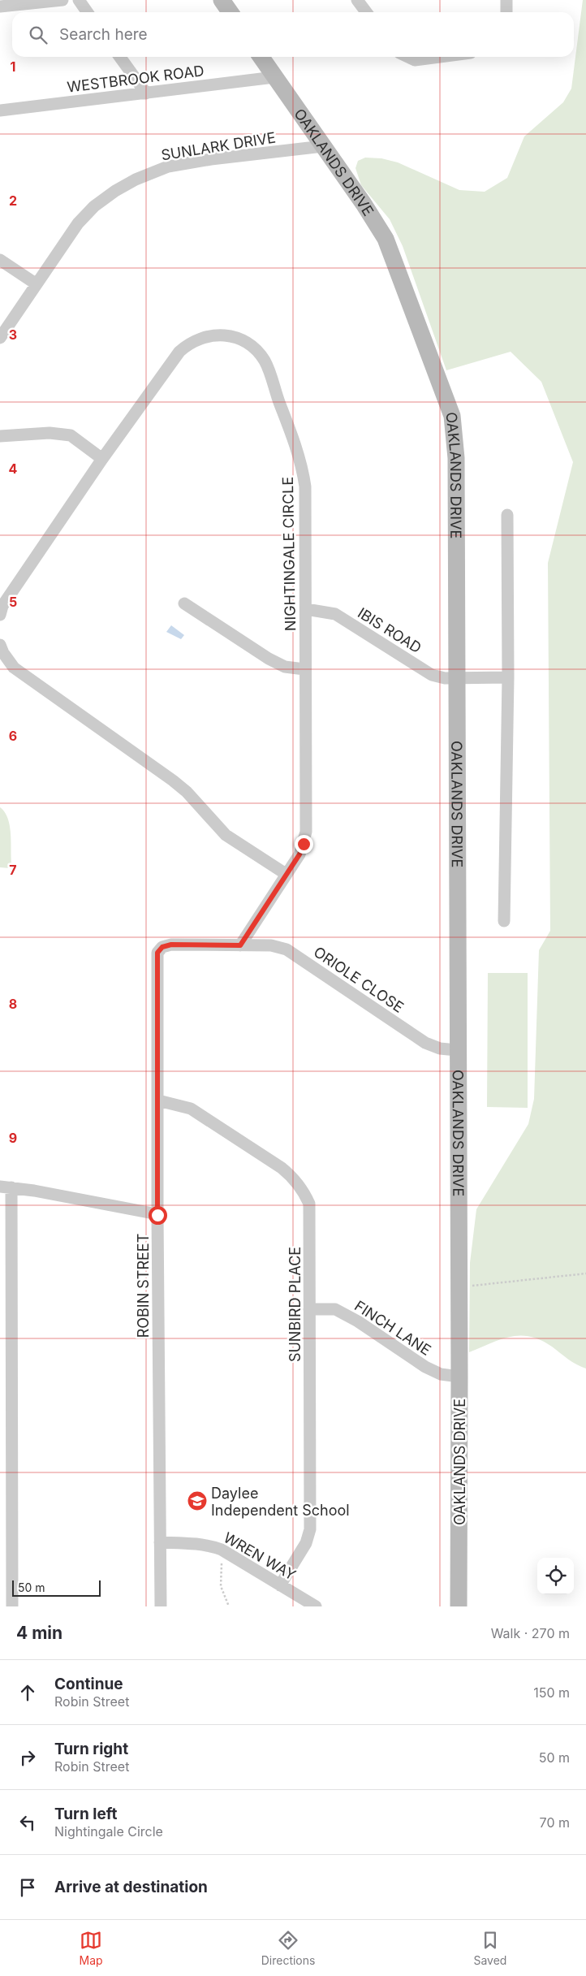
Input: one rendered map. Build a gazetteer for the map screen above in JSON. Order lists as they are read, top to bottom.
{
  "streets": {
    "street": [
      "WESTBROOK ROAD",
      "SUNLARK DRIVE",
      "OAKLANDS DRIVE",
      "NIGHTINGALE CIRCLE",
      "IBIS ROAD",
      "ORIOLE CLOSE",
      "ROBIN STREET",
      "SUNBIRD PLACE",
      "FINCH LANE",
      "WREN WAY"
    ]
  },
  "crossings": [
    ["WESTBROOK ROAD", "OAKLANDS DRIVE"],
    ["SUNLARK DRIVE", "OAKLANDS DRIVE"],
    ["OAKLANDS DRIVE", "IBIS ROAD"],
    ["OAKLANDS DRIVE", "ORIOLE CLOSE"],
    ["OAKLANDS DRIVE", "FINCH LANE"],
    ["NIGHTINGALE CIRCLE", "IBIS ROAD"],
    ["NIGHTINGALE CIRCLE", "ORIOLE CLOSE"],
    ["NIGHTINGALE CIRCLE", "ROBIN STREET"],
    ["ORIOLE CLOSE", "ROBIN STREET"],
    ["ROBIN STREET", "SUNBIRD PLACE"],
    ["ROBIN STREET", "WREN WAY"],
    ["SUNBIRD PLACE", "FINCH LANE"],
    ["SUNBIRD PLACE", "WREN WAY"]
  ],
  "places": {
    "school or university": ["Daylee Independent School"]
  },
  "scale_bar": "50 m",
  "page": {
    "search": "Search here",
    "scale": "50 m",
    "heading": ["4 min", "Walk · 270 m"],
    "list": [
      ["Continue", "Robin Street", "150 m"],
      ["Turn right", "Robin Street", "50 m"],
      ["Turn left", "Nightingale Circle", "70 m"],
      "Arrive at destination"
    ],
    "nav": ["Map", "Directions", "Saved"]
  },
  "grid": {
    "rows": [
      "1",
      "2",
      "3",
      "4",
      "5",
      "6",
      "7",
      "8",
      "9"
    ]
  }
}
